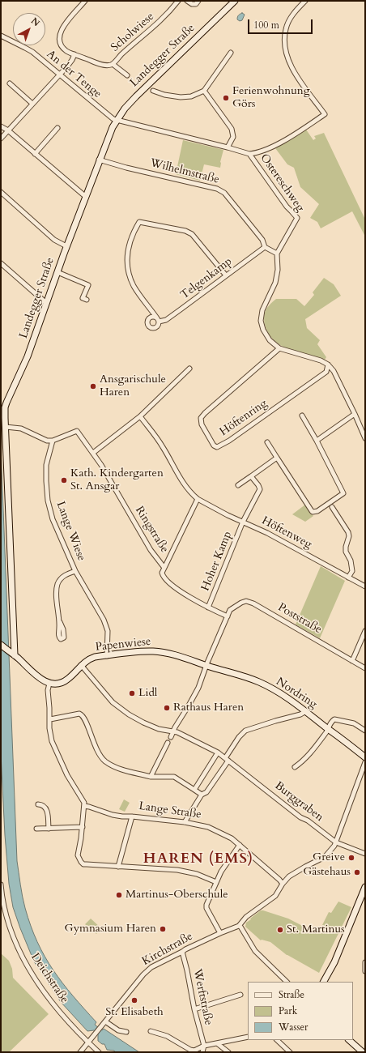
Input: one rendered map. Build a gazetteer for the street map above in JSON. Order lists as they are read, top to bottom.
{
  "streets": {
    "main road": ["Landegger Straße", "Papenwiese", "Nordring"],
    "street": [
      "Scholwiese",
      "An der Tenge",
      "Wilhelmstraße",
      "Ostereschweg",
      "Telgenkamp",
      "Höftenring",
      "Ringstraße",
      "Lange Wiese",
      "Höftenweg",
      "Hoher Kamp",
      "Poststraße",
      "Burggraben",
      "Lange Straße",
      "Kirchstraße",
      "Deichstraße",
      "Werftstraße"
    ]
  },
  "crossings": [
    ["Landegger Straße", "An der Tenge"],
    ["Landegger Straße", "Wilhelmstraße"],
    ["Landegger Straße", "Ostereschweg"],
    ["An der Tenge", "Ostereschweg"],
    ["Wilhelmstraße", "Telgenkamp"],
    ["Ringstraße", "Lange Wiese"],
    ["Ringstraße", "Höftenweg"],
    ["Ringstraße", "Hoher Kamp"],
    ["Ringstraße", "Poststraße"],
    ["Lange Wiese", "Papenwiese"],
    ["Höftenweg", "Hoher Kamp"],
    ["Papenwiese", "Nordring"],
    ["Papenwiese", "Burggraben"],
    ["Kirchstraße", "Deichstraße"],
    ["Kirchstraße", "Werftstraße"]
  ],
  "districts": ["HAREN (EMS)"],
  "places": [
    "Ferienwohnung Görs",
    "Ansgarischule Haren",
    "Kath. Kindergarten St. Ansgar",
    "Lidl",
    "Rathaus Haren",
    "Greive",
    "Gästehaus",
    "Martinus-Oberschule",
    "Gymnasium Haren",
    "St. Martinus",
    "St. Elisabeth"
  ],
  "legend": ["Straße", "Park", "Wasser"],
  "scale_bar": "100 m",
  "north": "top right"
}
